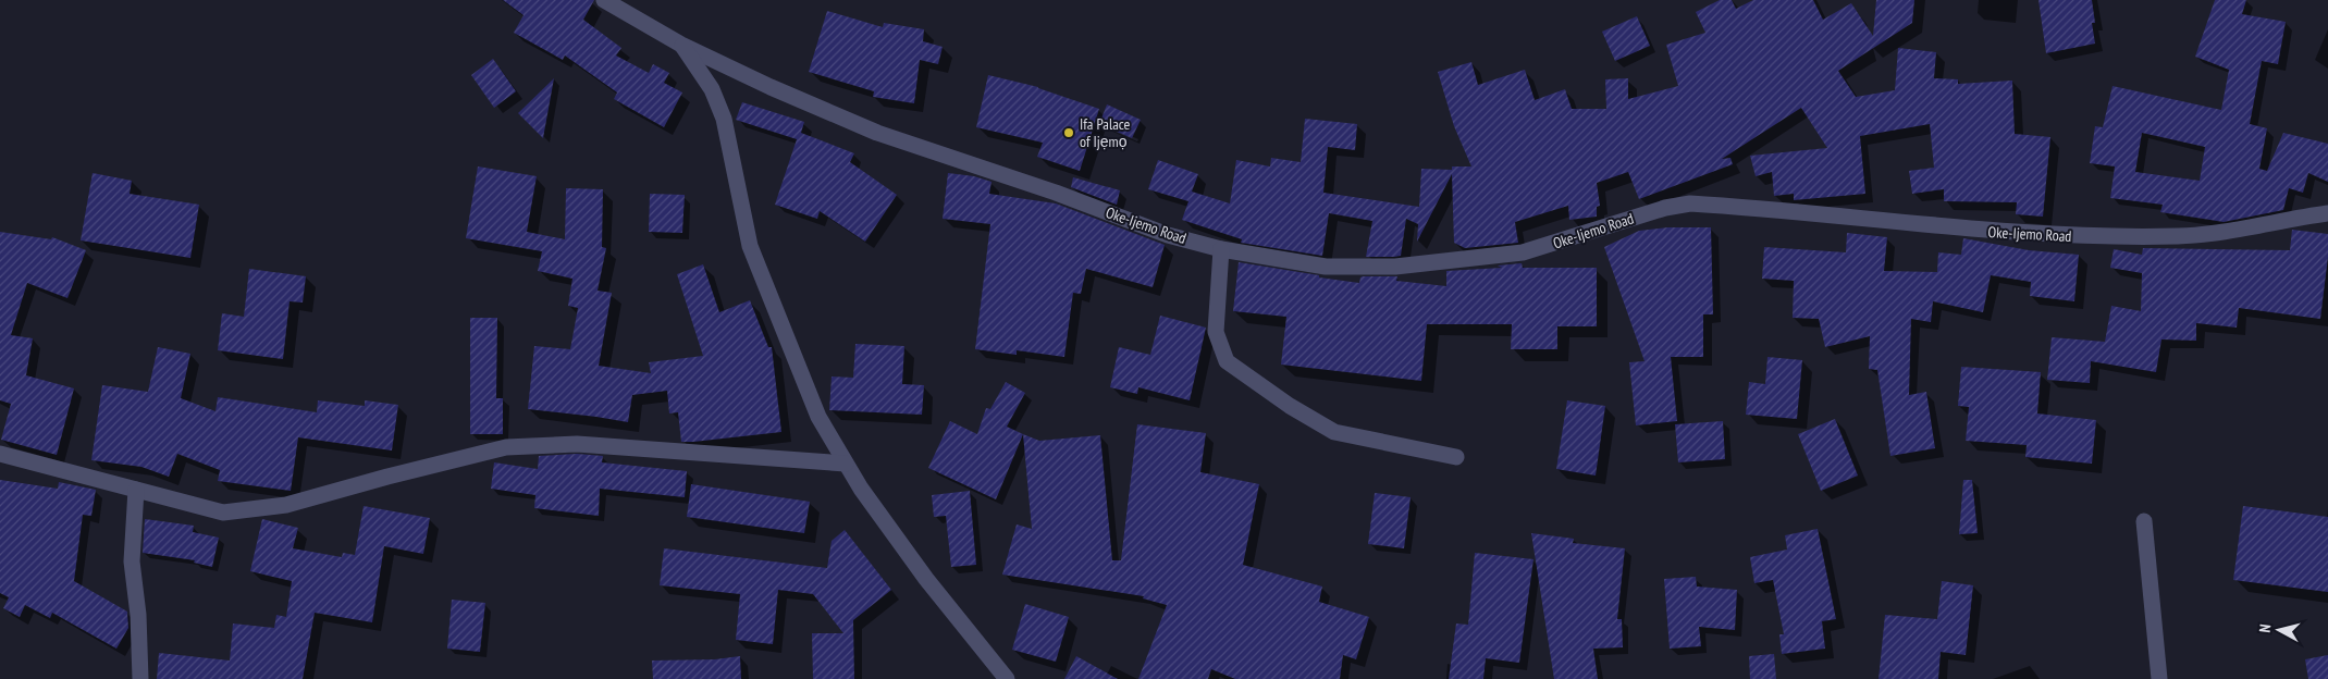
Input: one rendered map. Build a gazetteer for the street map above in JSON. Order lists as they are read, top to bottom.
{
  "streets": {
    "street": ["Oke-Ijemo Road"]
  },
  "places": ["Ifa Palace of Ijẹmọ"],
  "north": "left"
}
